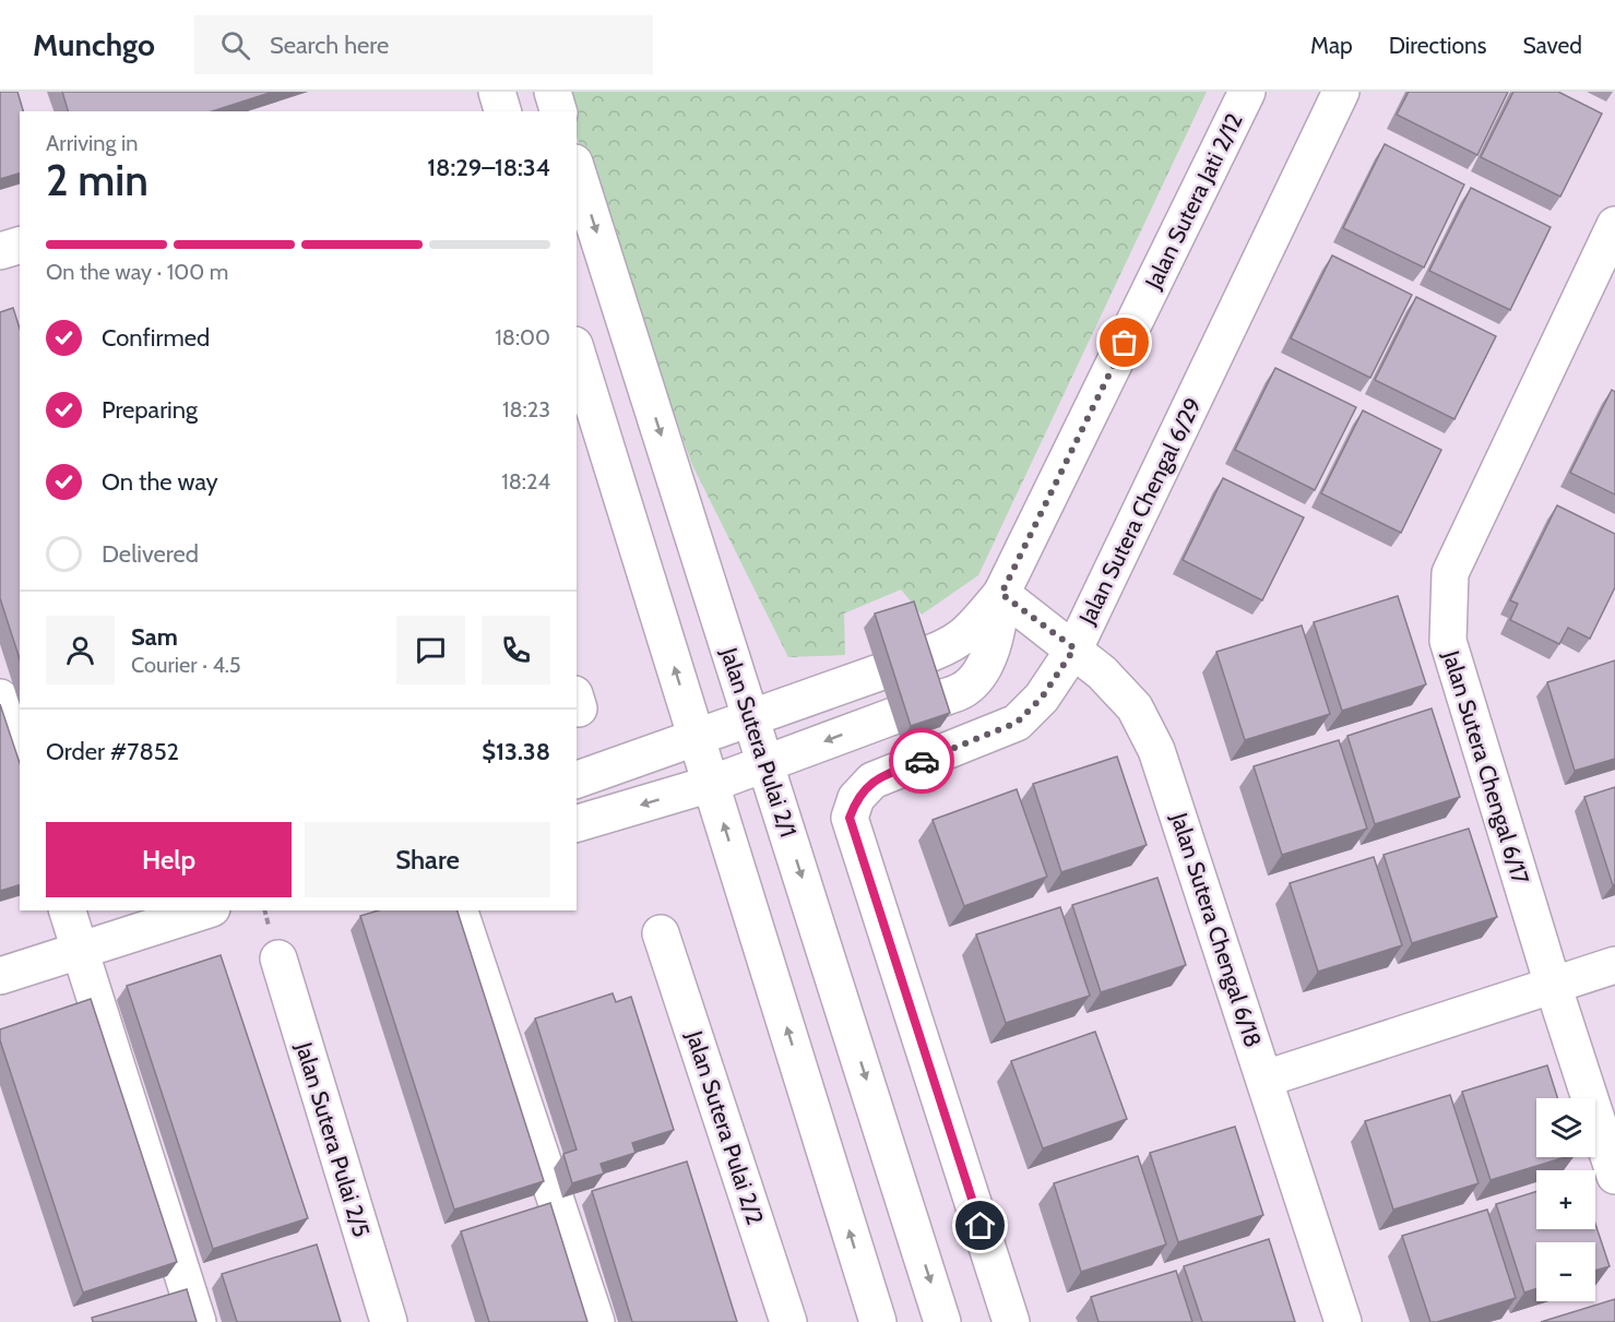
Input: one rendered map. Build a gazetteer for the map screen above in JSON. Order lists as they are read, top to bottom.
{
  "streets": {
    "street": [
      "Jalan Sutera Jati 2/12",
      "Jalan Sutera Chengal 6/29",
      "Jalan Sutera Pulai 2/1",
      "Jalan Sutera Chengal 6/17",
      "Jalan Sutera Chengal 6/18",
      "Jalan Sutera Pulai 2/2",
      "Jalan Sutera Pulai 2/5"
    ]
  },
  "crossings": [
    ["Jalan Sutera Jati 2/12", "Jalan Sutera Chengal 6/18"],
    ["Jalan Sutera Chengal 6/29", "Jalan Sutera Chengal 6/18"]
  ],
  "page": {
    "header": "Munchgo",
    "search": "Search here",
    "nav": ["Map", "Directions", "Saved"],
    "heading": ["2 min", "Arriving in", "18:29–18:34"],
    "panel": [
      "Sam",
      "Courier · 4.5",
      "Order #7852",
      "$13.38"
    ],
    "bar": "On the way · 100 m",
    "list": [
      ["Confirmed", "18:00"],
      ["Preparing", "18:23"],
      ["On the way", "18:24"],
      "Delivered"
    ],
    "buttons": ["Help", "Share"],
    "map_buttons": ["+", "−"]
  }
}
